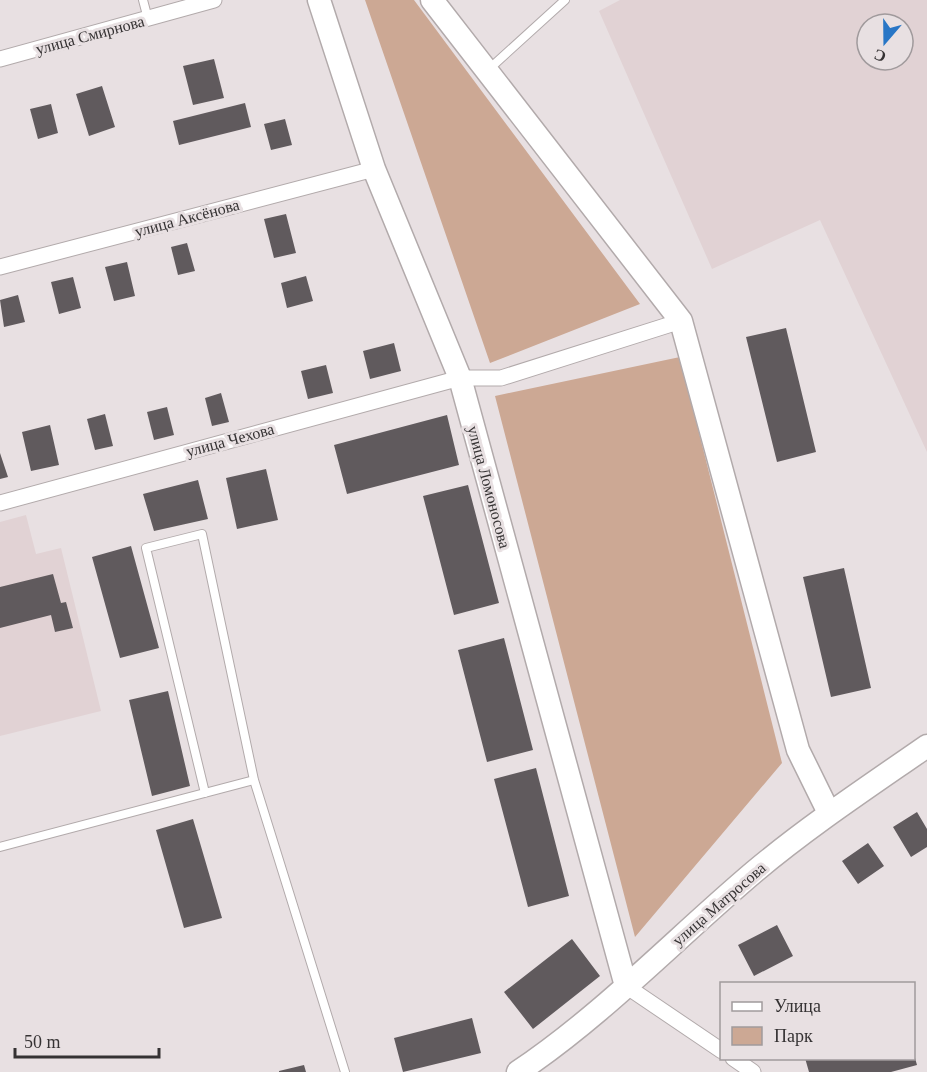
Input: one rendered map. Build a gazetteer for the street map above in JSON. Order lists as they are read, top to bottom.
{
  "streets": {
    "street": [
      "улица Смирнова",
      "улица Аксёнова",
      "улица Чехова",
      "улица Ломоносова",
      "улица Матросова"
    ]
  },
  "crossings": [
    ["улица Аксёнова", "улица Ломоносова"],
    ["улица Чехова", "улица Ломоносова"],
    ["улица Ломоносова", "улица Матросова"]
  ],
  "legend": ["Улица", "Парк"],
  "scale_bar": "50 m",
  "north": "bottom"
}
